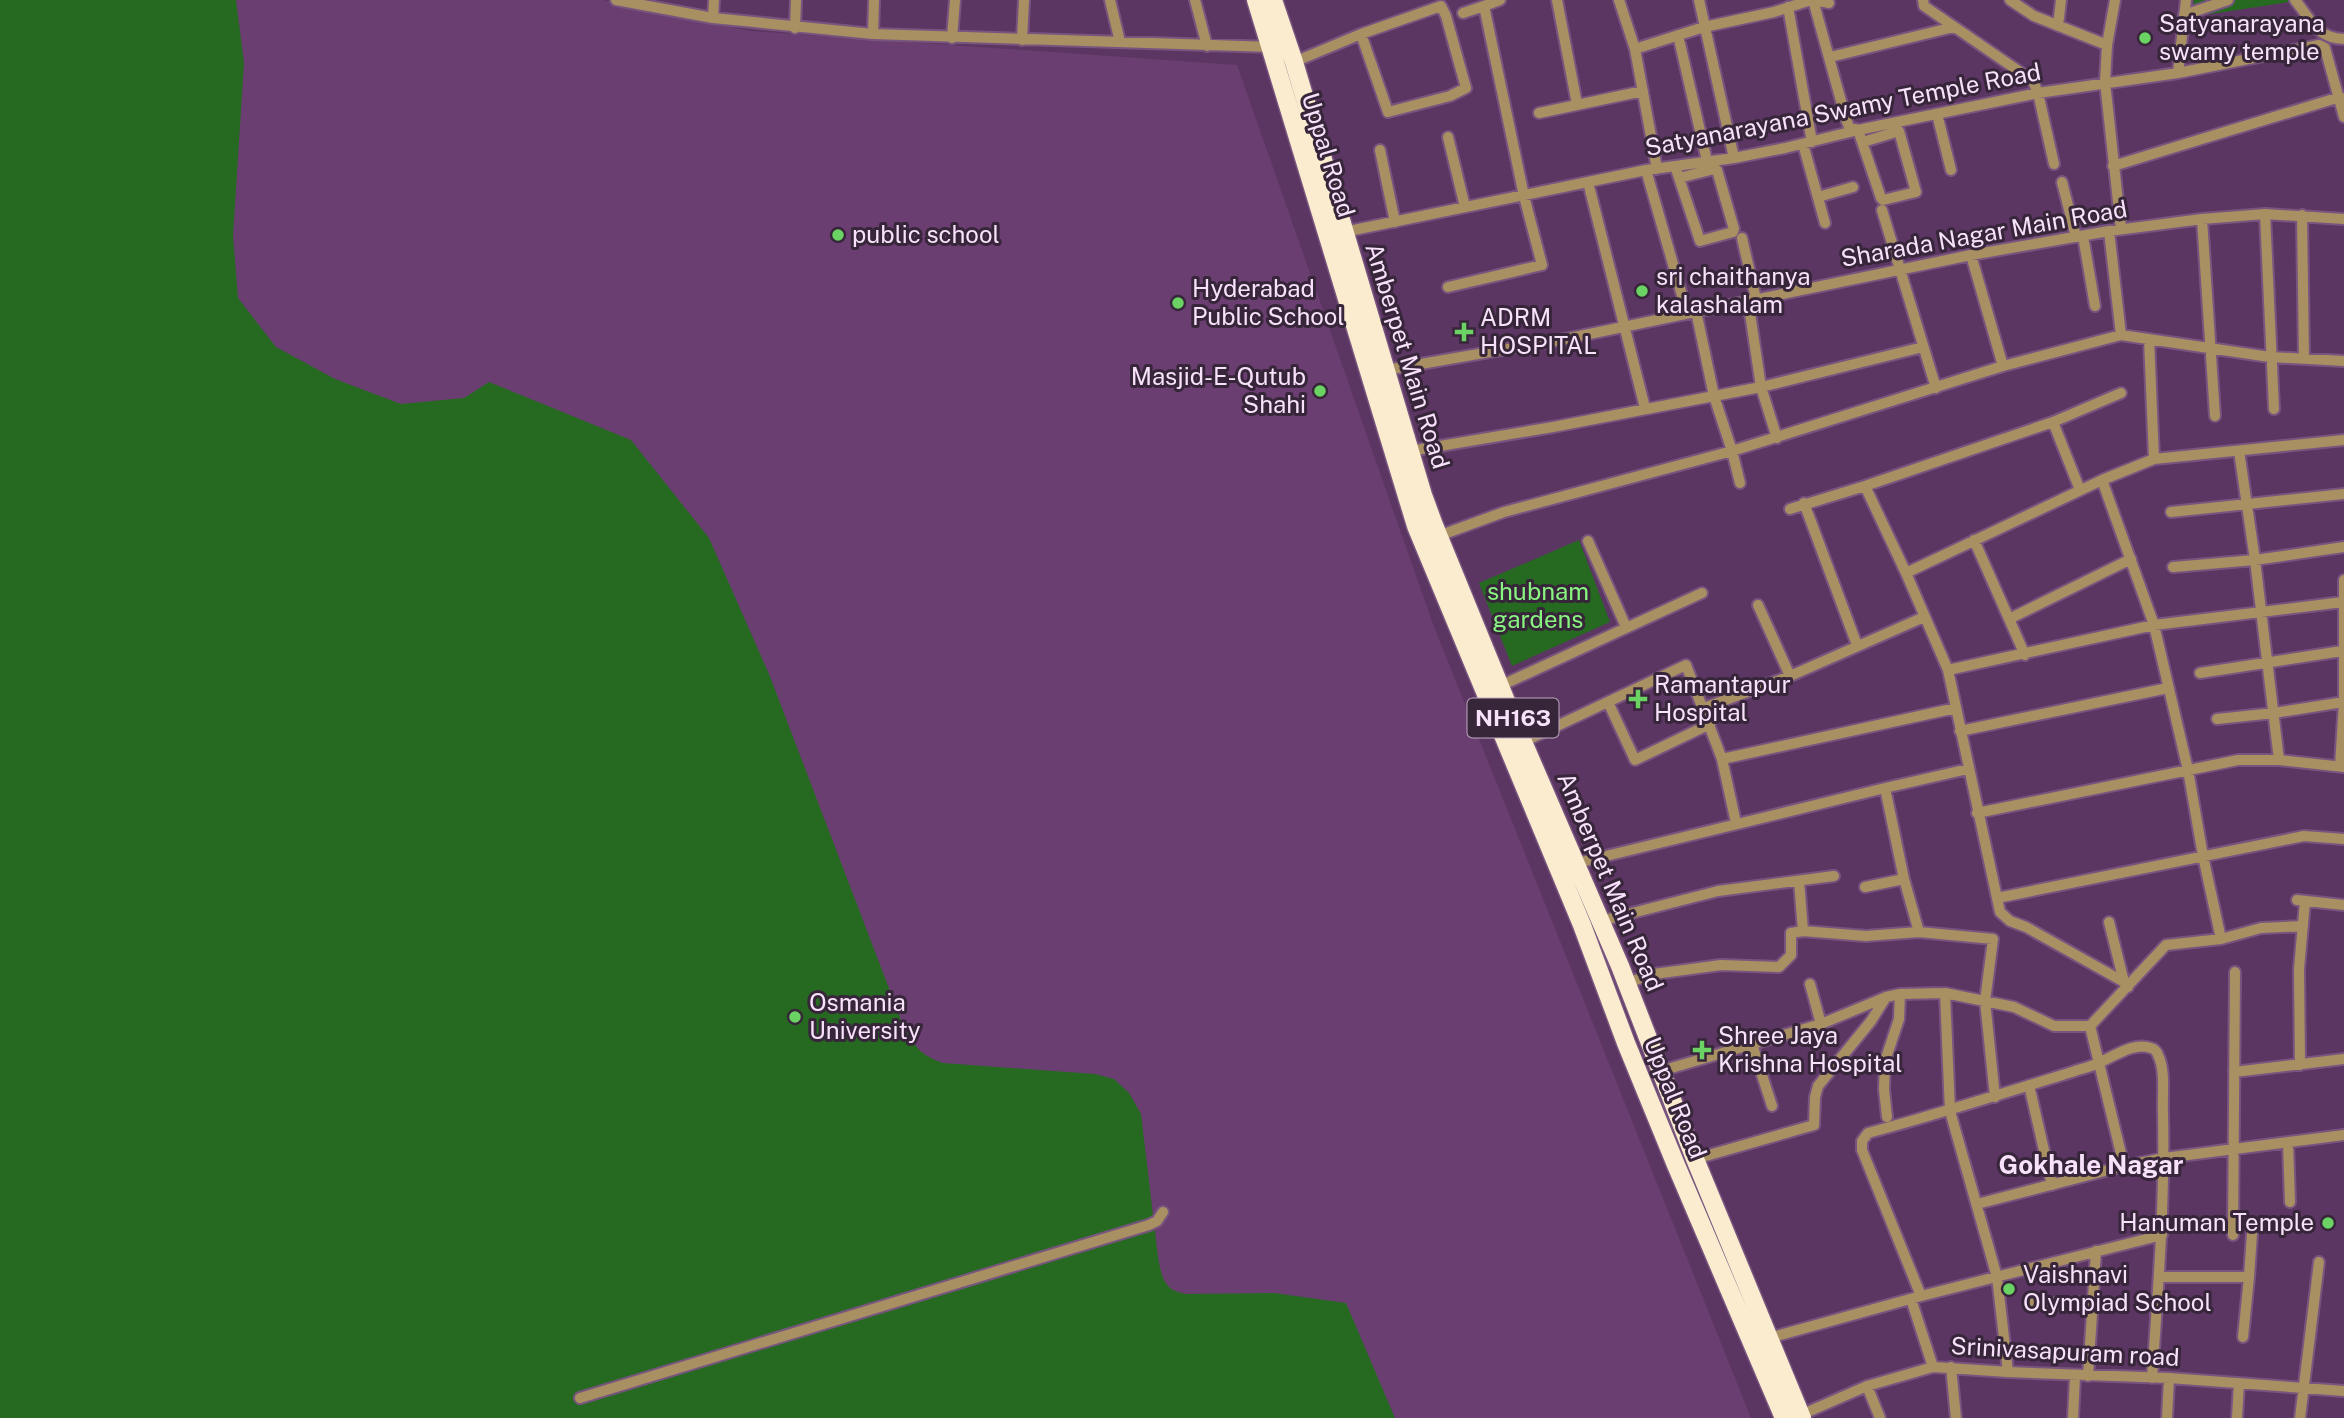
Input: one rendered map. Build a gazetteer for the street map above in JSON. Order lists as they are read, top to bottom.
{
  "streets": {
    "highway": ["Uppal Road", "Amberpet Main Road", "NH163"],
    "street": ["Satyanarayana Swamy Temple Road", "Sharada Nagar Main Road", "Srinivasapuram road"]
  },
  "crossings": [
    ["Satyanarayana Swamy Temple Road", "Amberpet Main Road"],
    ["Uppal Road", "Amberpet Main Road"],
    ["Uppal Road", "Srinivasapuram road"],
    ["Sharada Nagar Main Road", "Amberpet Main Road"],
    ["Amberpet Main Road", "Srinivasapuram road"]
  ],
  "districts": ["Gokhale Nagar"],
  "parks": ["shubnam gardens"],
  "places": {
    "other": [
      "Satyanarayana swamy temple",
      "public school",
      "sri chaithanya kalashalam",
      "Hyderabad Public School",
      "Masjid-E-Qutub Shahi",
      "Osmania University",
      "Hanuman Temple",
      "Vaishnavi Olympiad School"
    ],
    "health": ["ADRM HOSPITAL", "Ramantapur Hospital", "Shree Jaya Krishna Hospital"]
  }
}
